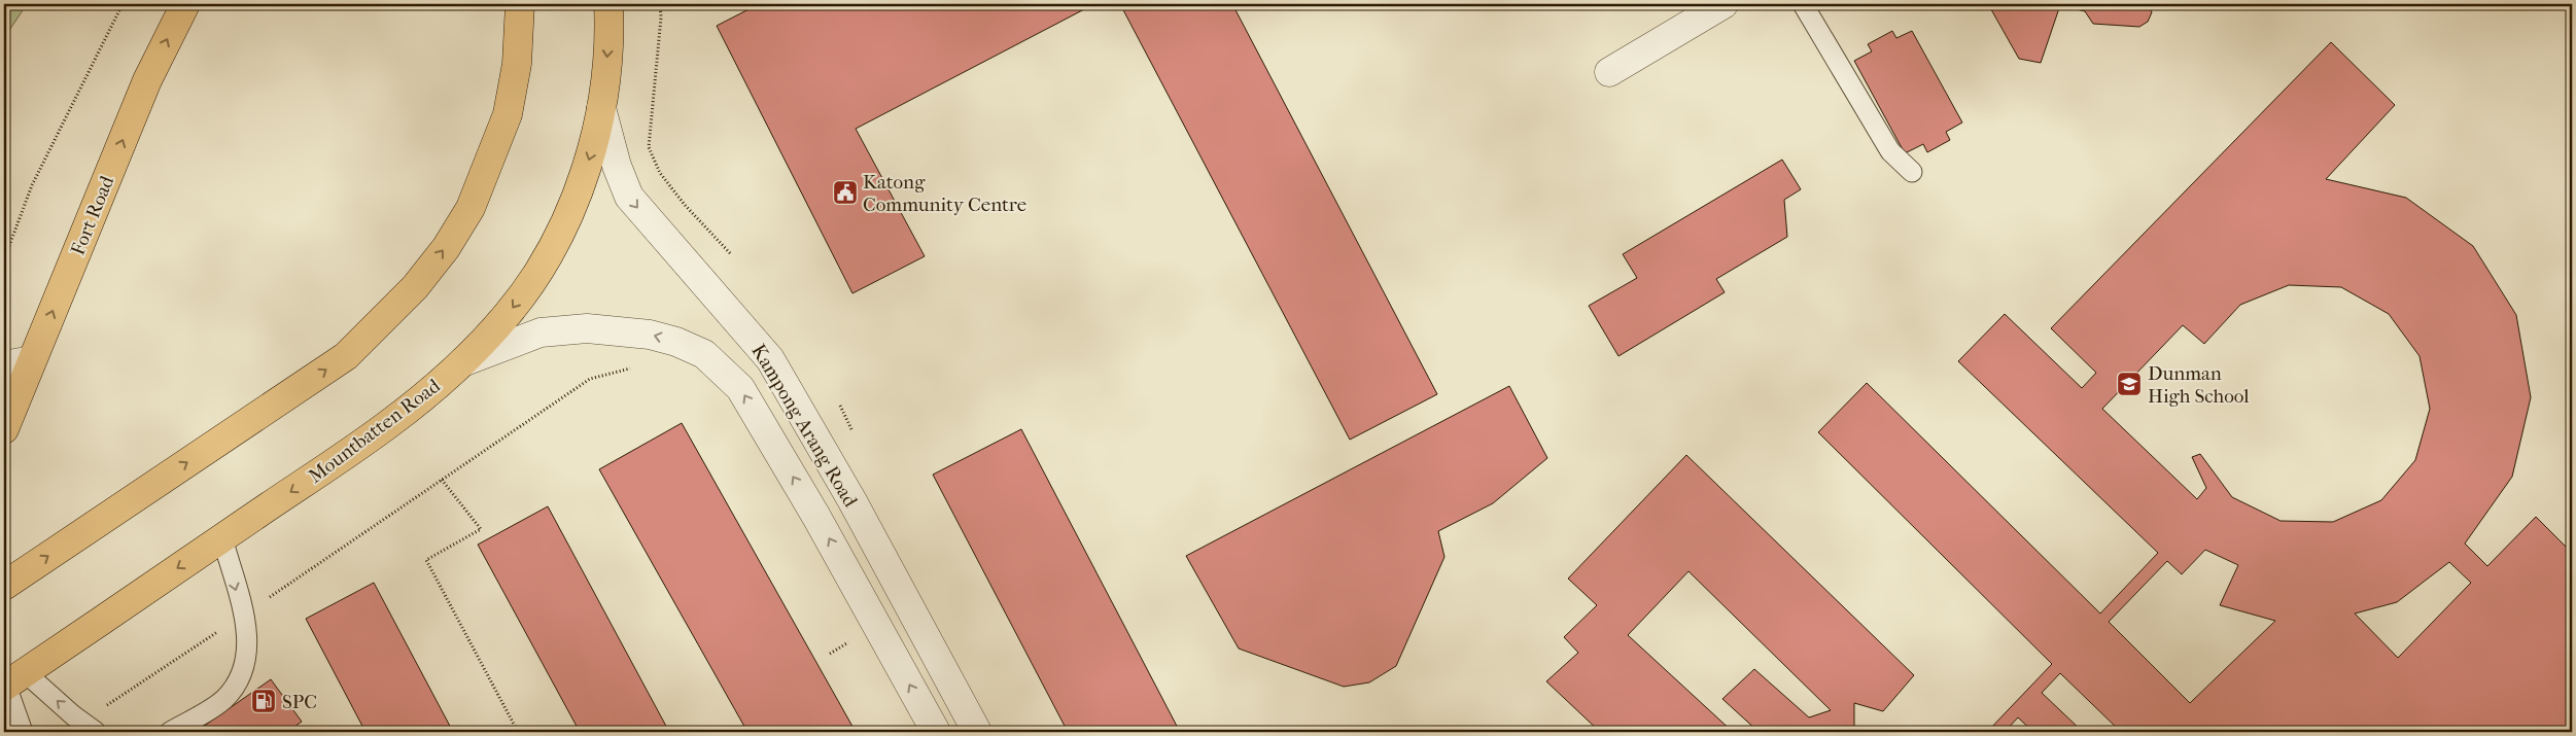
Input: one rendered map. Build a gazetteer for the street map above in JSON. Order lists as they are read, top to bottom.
{
  "streets": {
    "main road": ["Fort Road", "Mountbatten Road"],
    "street": ["Kampong Arang Road"]
  },
  "crossings": [
    ["Kampong Arang Road", "Mountbatten Road"]
  ],
  "one_way": ["Fort Road"],
  "places": {
    "public building": ["Katong Community Centre"],
    "school or university": ["Dunman High School"],
    "fuel station": ["SPC"]
  }
}
